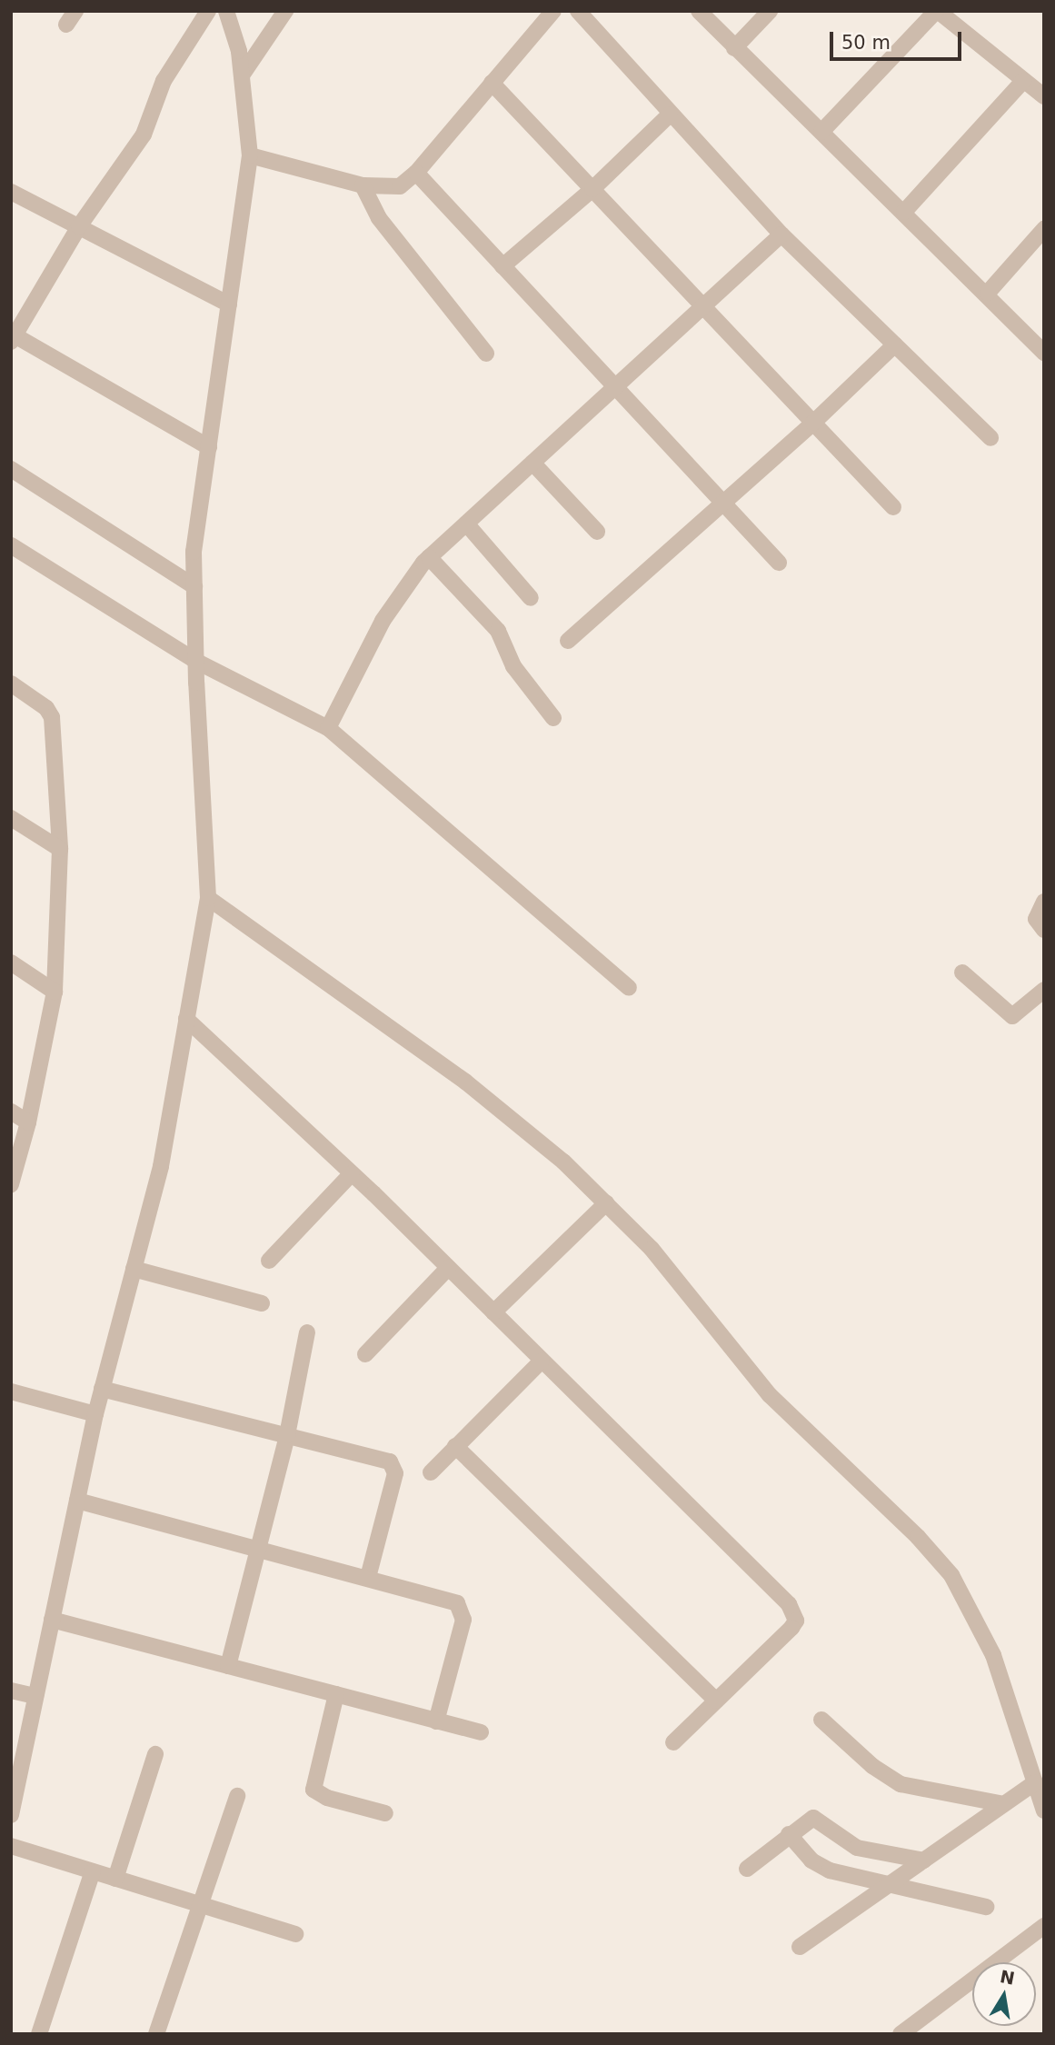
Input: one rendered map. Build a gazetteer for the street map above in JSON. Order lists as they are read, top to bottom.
{
  "scale_bar": "50 m",
  "north": "top"
}
